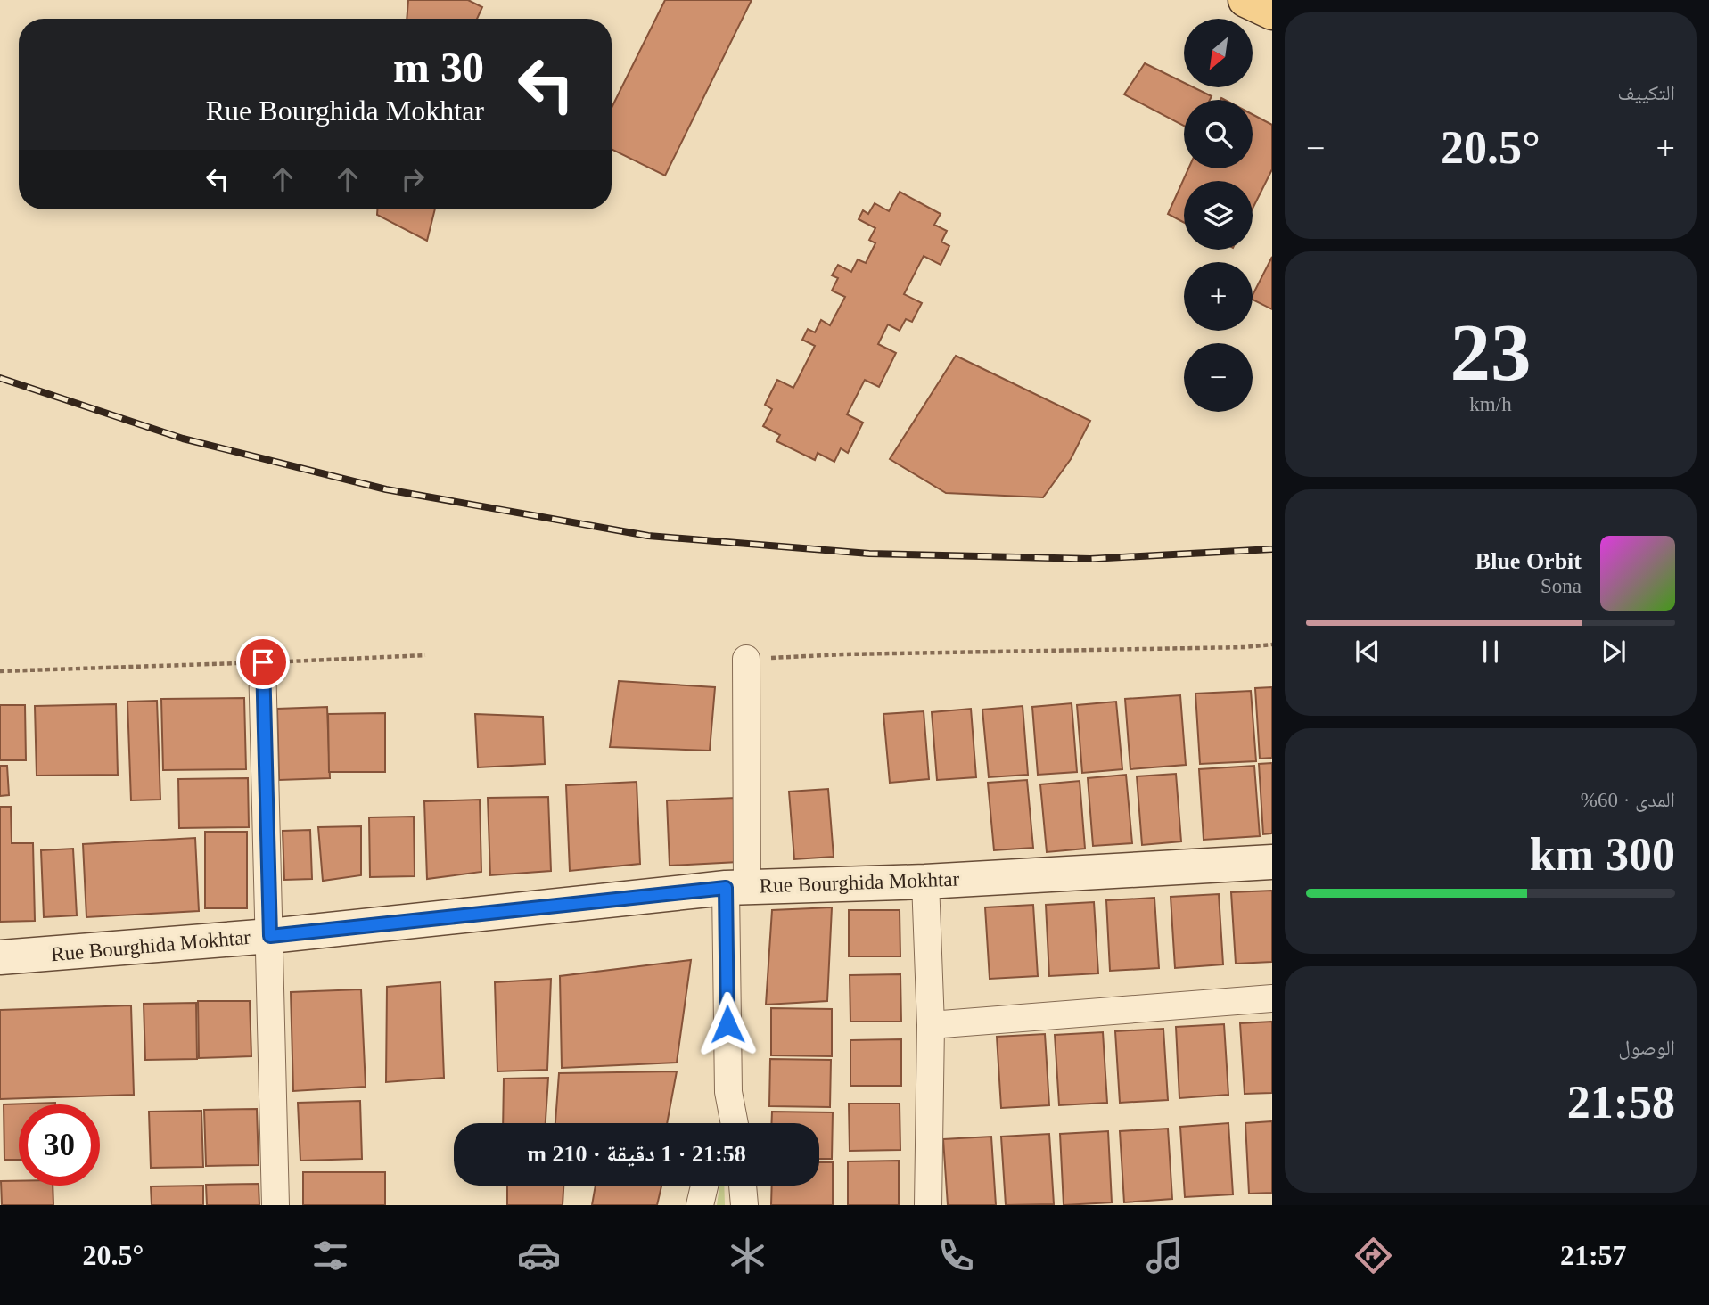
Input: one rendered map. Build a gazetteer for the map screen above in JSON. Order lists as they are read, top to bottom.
{
  "streets": {
    "main road": ["Rue Bourghida Mokhtar"]
  },
  "north": "bottom left",
  "page": {
    "tile": [
      "التكييف",
      ["23", "km/h"],
      ["المدى · 60%", "300 km"],
      ["الوصول", "21:58"]
    ],
    "map_buttons": ["+", "−"],
    "turn": ["30 m", "Rue Bourghida Mokhtar"],
    "heat": ["−", "20.5°", "+"],
    "song": ["Blue Orbit", "Sona"],
    "limit": "30",
    "trip": "21:58 · 1 دقيقة · 210 m",
    "tabs": ["21:57", "20.5°"]
  }
}
